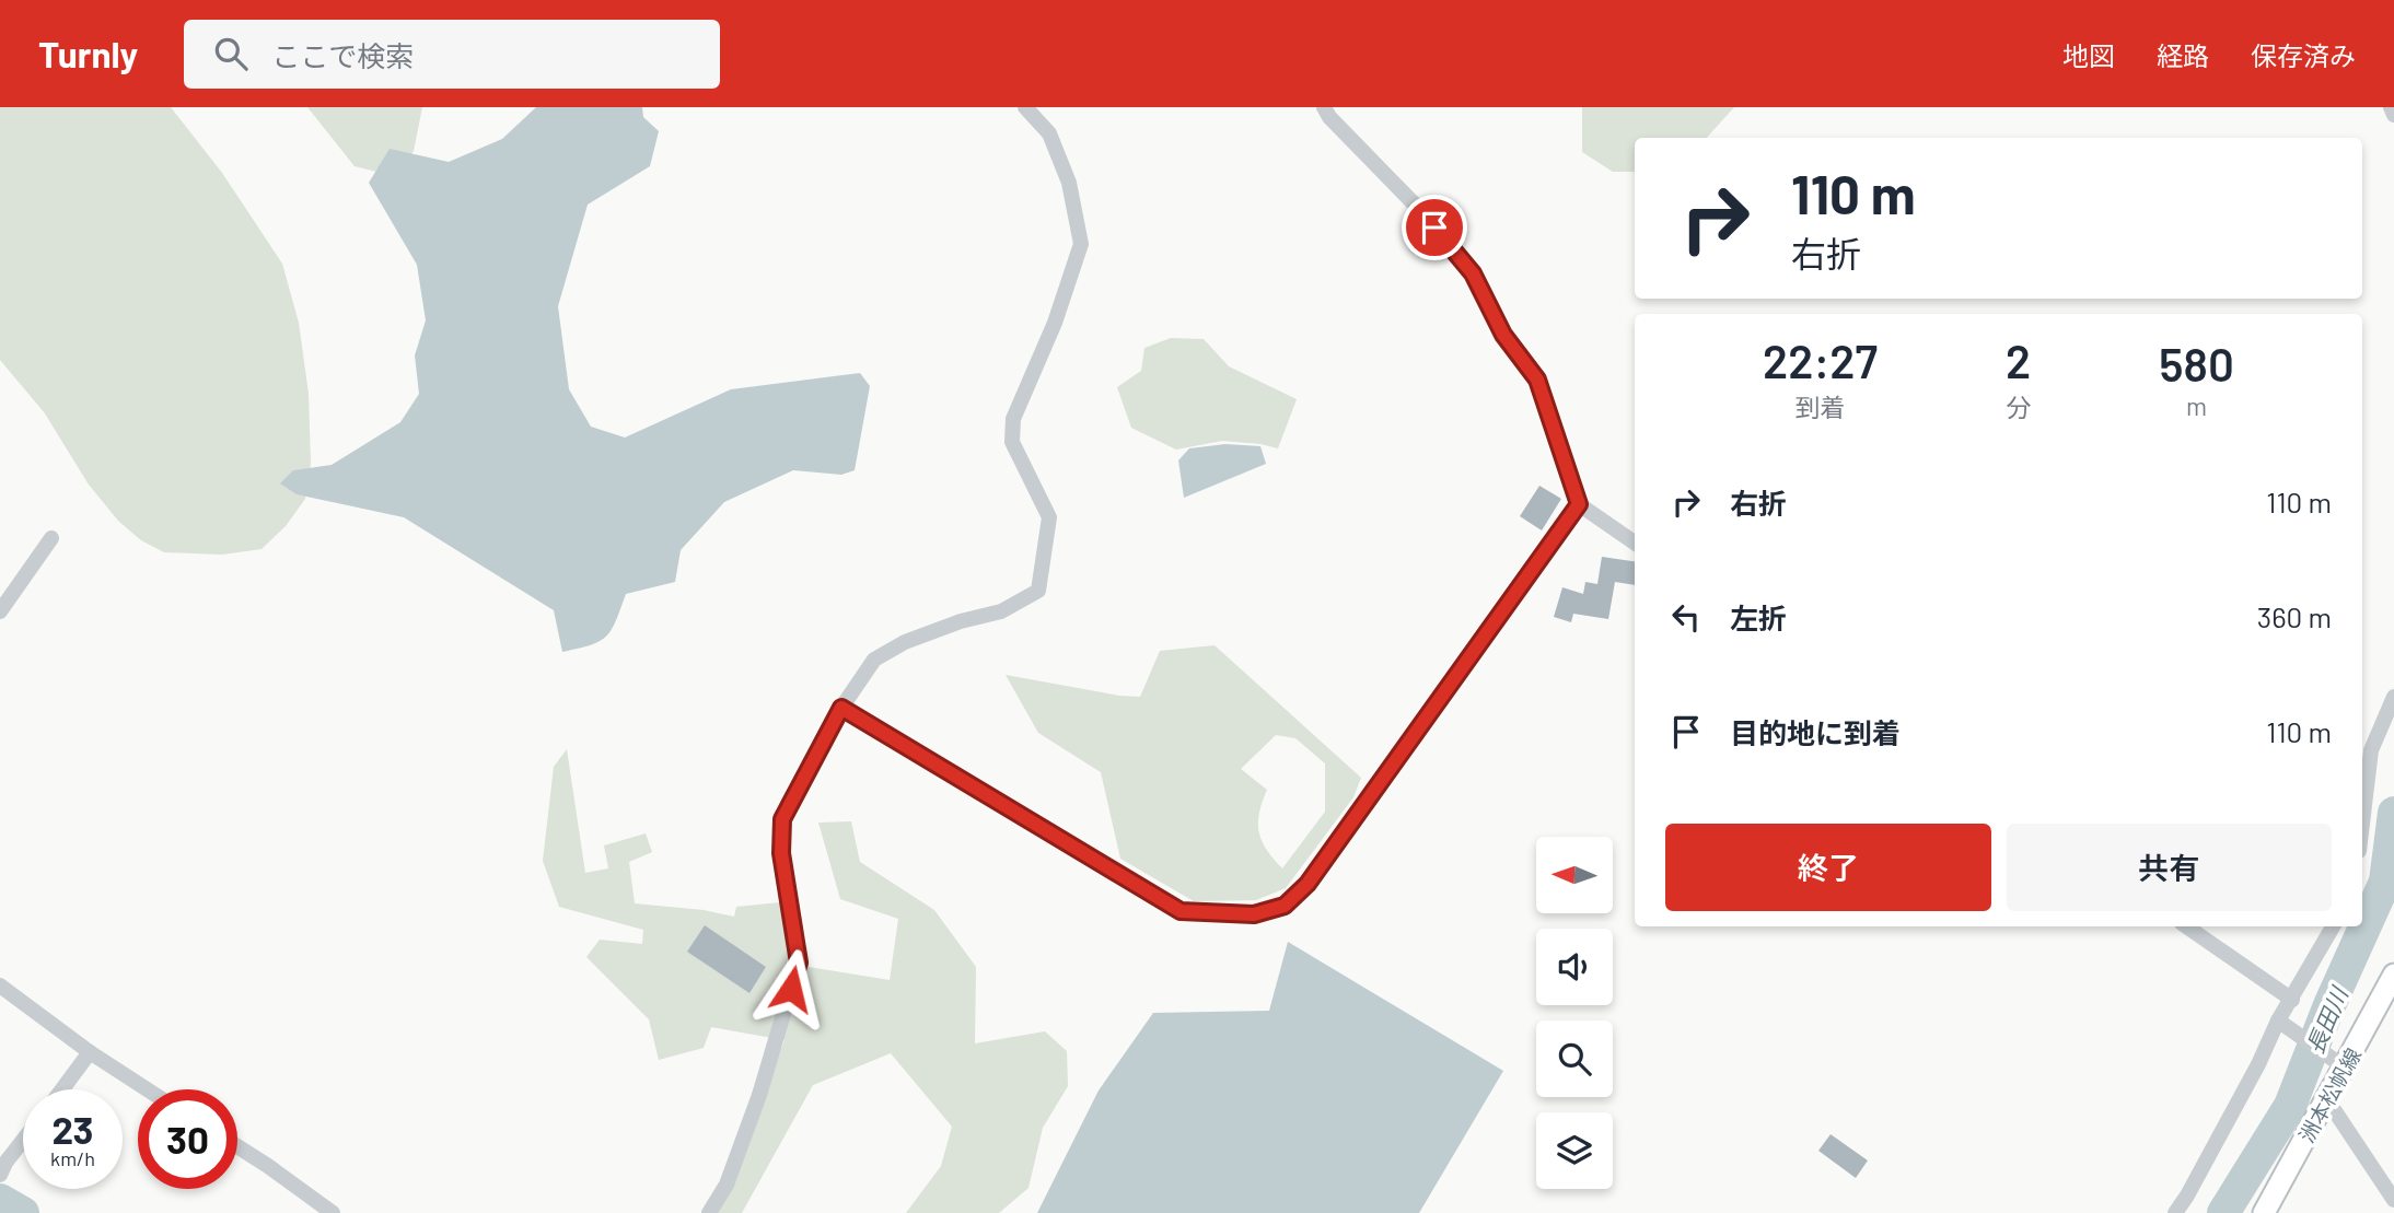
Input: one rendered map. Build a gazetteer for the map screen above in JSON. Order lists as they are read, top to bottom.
{
  "streets": {
    "main road": ["洲本松帆線"]
  },
  "water": ["長田川"],
  "north": "left",
  "page": {
    "header": "Turnly",
    "search": "ここで検索",
    "nav": ["地図", "経路", "保存済み"],
    "turn": ["110 m", "右折"],
    "eta": [
      "22:27",
      "到着",
      "2",
      "分",
      "580",
      "m"
    ],
    "list": [
      {
        "name": "右折",
        "value": "110 m"
      },
      {
        "name": "左折",
        "value": "360 m"
      },
      {
        "name": "目的地に到着",
        "value": "110 m"
      }
    ],
    "buttons": ["終了", "共有"],
    "speed": "23 km/h",
    "limit": "30"
  }
}
